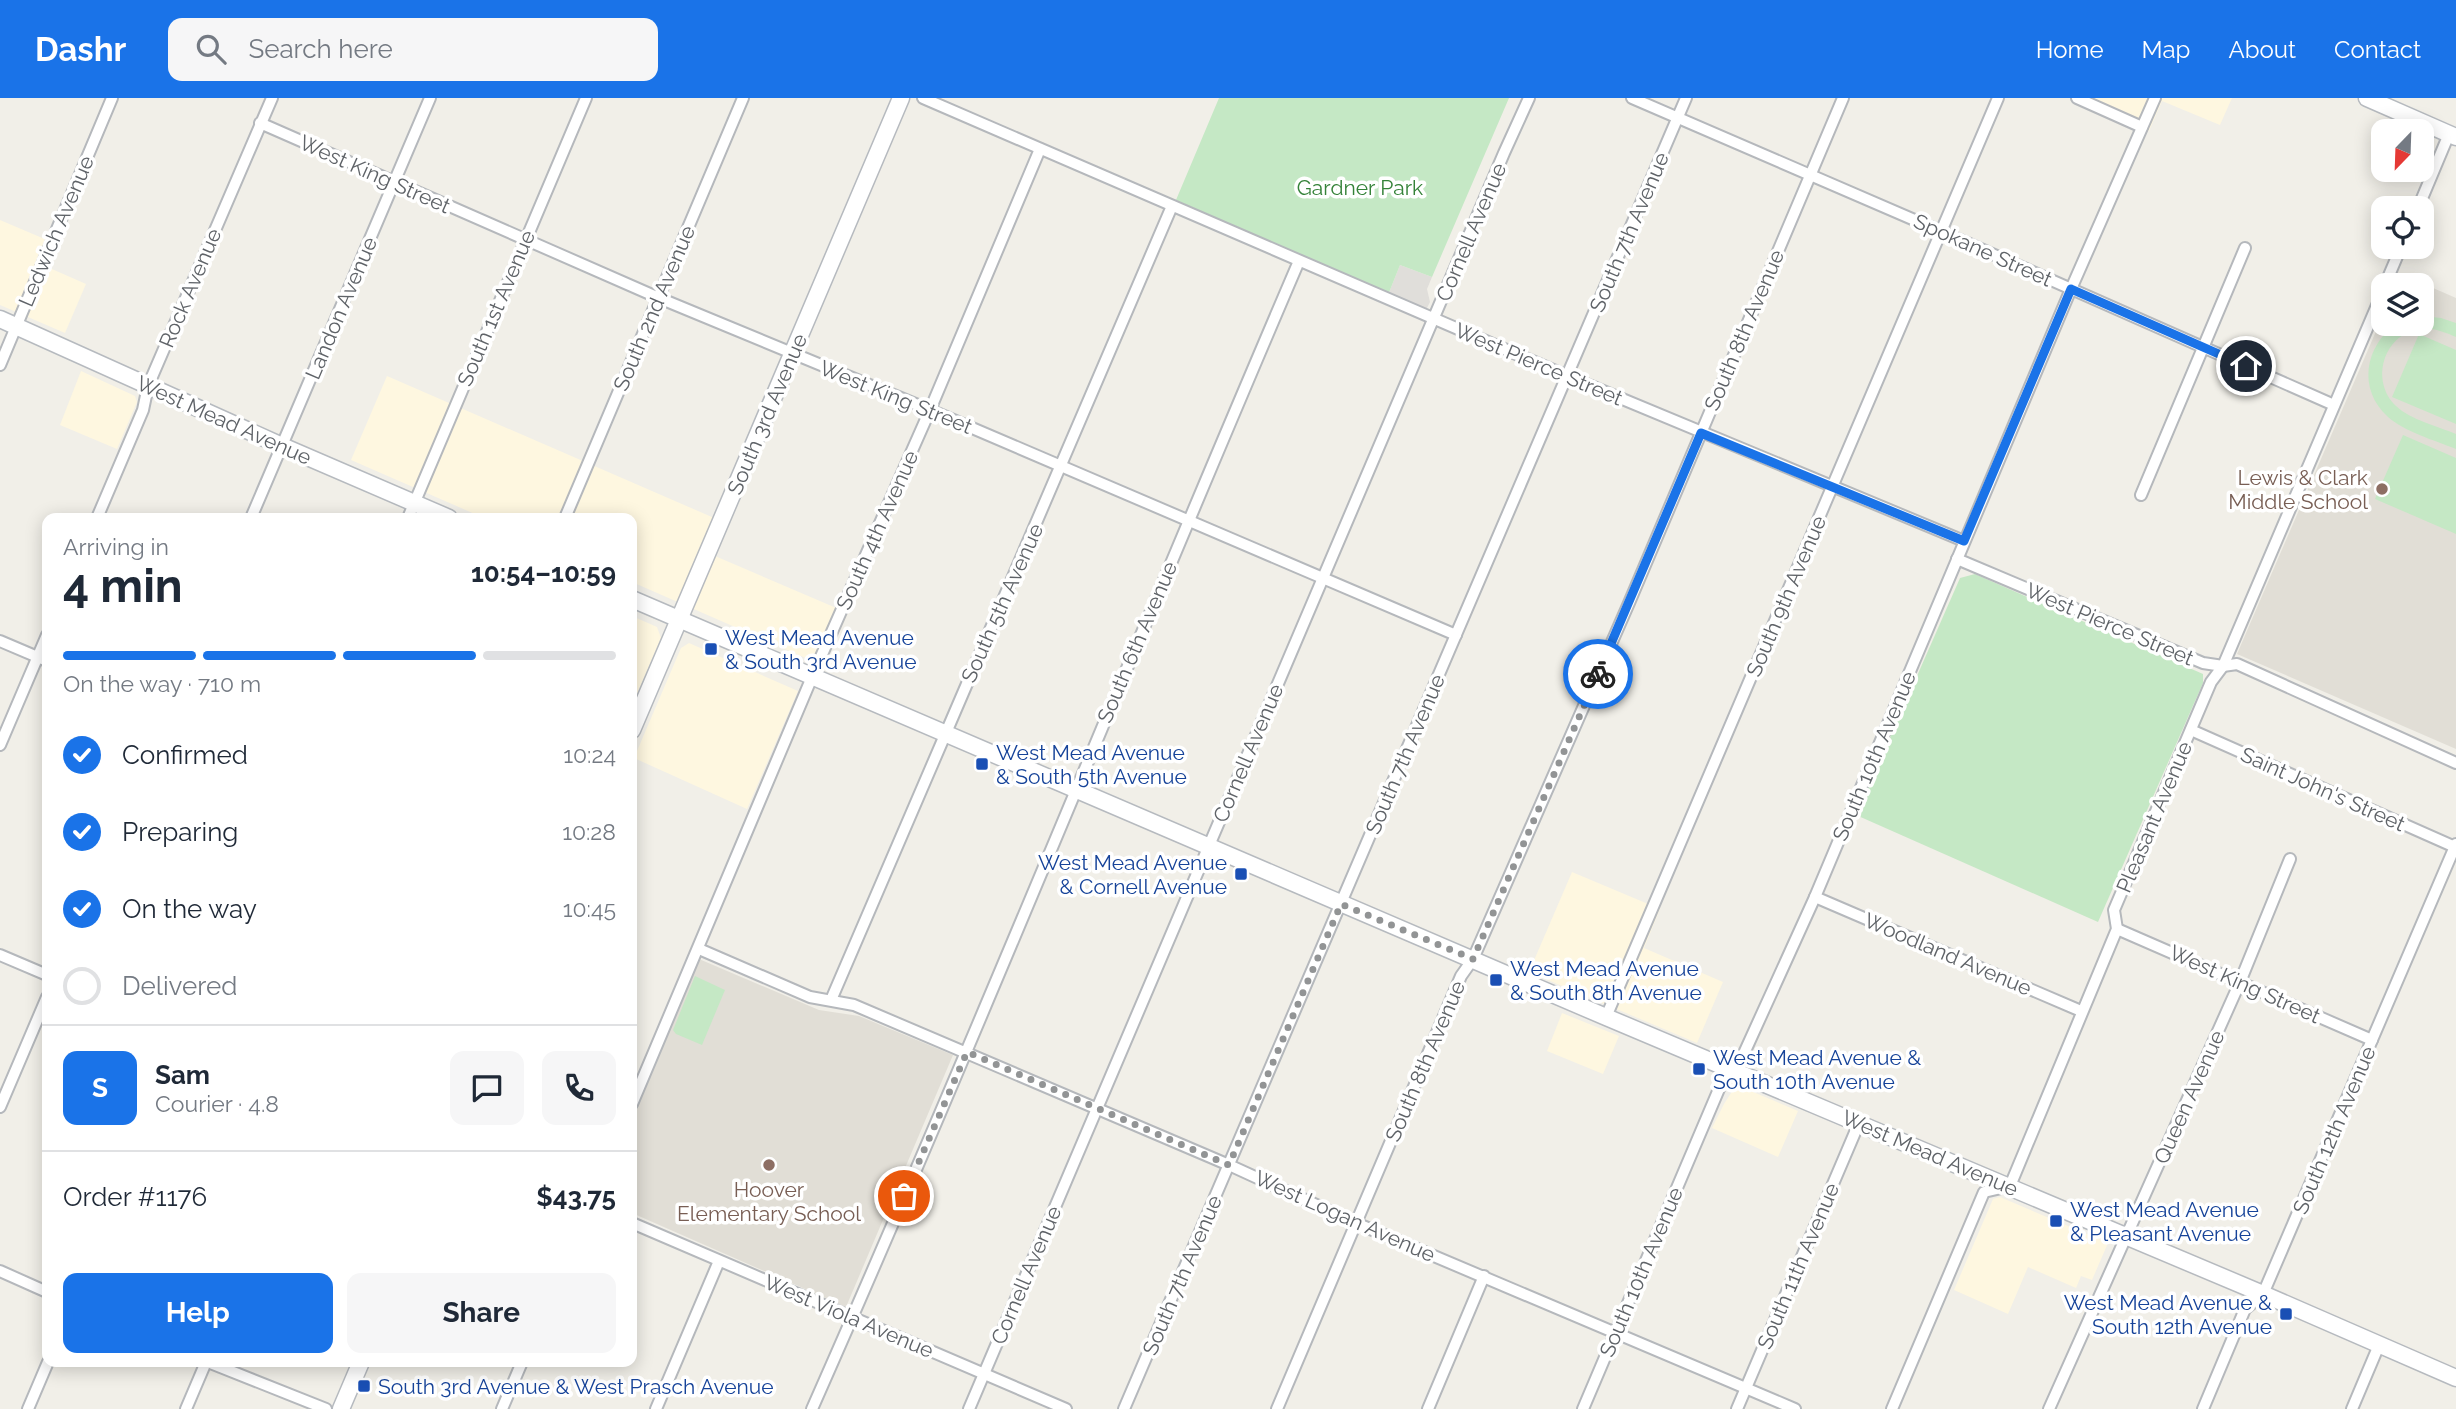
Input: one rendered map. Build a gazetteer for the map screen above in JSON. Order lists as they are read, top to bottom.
{
  "streets": {
    "street": [
      "West King Street",
      "Ledwich Avenue",
      "Cornell Avenue",
      "South 7th Avenue",
      "Spokane Street",
      "Rock Avenue",
      "Landon Avenue",
      "South 1st Avenue",
      "South 2nd Avenue",
      "South 8th Avenue",
      "West Pierce Street",
      "South 3rd Avenue",
      "West Mead Avenue",
      "South 4th Avenue",
      "South 9th Avenue",
      "South 5th Avenue",
      "South 6th Avenue",
      "South 10th Avenue",
      "Saint John's Street",
      "Pleasant Avenue",
      "Woodland Avenue",
      "Queen Avenue",
      "South 12th Avenue",
      "West Logan Avenue",
      "South 11th Avenue",
      "West Viola Avenue"
    ]
  },
  "crossings": [
    ["West King Street", "Cornell Avenue"],
    ["West King Street", "South 7th Avenue"],
    ["West King Street", "Rock Avenue"],
    ["West King Street", "Landon Avenue"],
    ["West King Street", "South 1st Avenue"],
    ["West King Street", "South 2nd Avenue"],
    ["West King Street", "South 3rd Avenue"],
    ["West King Street", "South 4th Avenue"],
    ["West King Street", "South 5th Avenue"],
    ["West King Street", "South 6th Avenue"],
    ["West King Street", "Pleasant Avenue"],
    ["West King Street", "Queen Avenue"],
    ["West King Street", "South 12th Avenue"],
    ["Ledwich Avenue", "West Mead Avenue"],
    ["Cornell Avenue", "West Pierce Street"],
    ["Cornell Avenue", "West Mead Avenue"],
    ["Cornell Avenue", "West Logan Avenue"],
    ["Cornell Avenue", "West Viola Avenue"],
    ["South 7th Avenue", "Spokane Street"],
    ["South 7th Avenue", "West Pierce Street"],
    ["South 7th Avenue", "West Mead Avenue"],
    ["South 7th Avenue", "West Logan Avenue"],
    ["Spokane Street", "South 8th Avenue"],
    ["Spokane Street", "South 9th Avenue"],
    ["Spokane Street", "South 10th Avenue"],
    ["Spokane Street", "Pleasant Avenue"],
    ["Rock Avenue", "West Mead Avenue"],
    ["Landon Avenue", "West Mead Avenue"],
    ["South 1st Avenue", "West Mead Avenue"],
    ["South 8th Avenue", "West Pierce Street"],
    ["South 8th Avenue", "West Mead Avenue"],
    ["South 8th Avenue", "West Logan Avenue"],
    ["West Pierce Street", "South 4th Avenue"],
    ["West Pierce Street", "South 9th Avenue"],
    ["West Pierce Street", "South 5th Avenue"],
    ["West Pierce Street", "South 6th Avenue"],
    ["West Pierce Street", "South 10th Avenue"],
    ["West Pierce Street", "Pleasant Avenue"],
    ["South 3rd Avenue", "West Mead Avenue"],
    ["West Mead Avenue", "South 4th Avenue"],
    ["West Mead Avenue", "South 9th Avenue"],
    ["West Mead Avenue", "South 5th Avenue"],
    ["West Mead Avenue", "South 6th Avenue"],
    ["West Mead Avenue", "South 10th Avenue"],
    ["West Mead Avenue", "Pleasant Avenue"],
    ["West Mead Avenue", "Queen Avenue"],
    ["West Mead Avenue", "South 12th Avenue"],
    ["West Mead Avenue", "South 11th Avenue"],
    ["South 4th Avenue", "West Logan Avenue"],
    ["South 5th Avenue", "West Logan Avenue"],
    ["South 6th Avenue", "West Logan Avenue"],
    ["South 6th Avenue", "West Viola Avenue"],
    ["South 10th Avenue", "Woodland Avenue"],
    ["South 10th Avenue", "West Logan Avenue"],
    ["Saint John's Street", "Pleasant Avenue"],
    ["Saint John's Street", "South 12th Avenue"],
    ["Pleasant Avenue", "Woodland Avenue"],
    ["West Logan Avenue", "South 11th Avenue"]
  ],
  "parks": ["Gardner Park"],
  "places": {
    "other": ["Lewis & Clark Middle School", "Hoover Elementary School"],
    "transit": [
      "West Mead Avenue & South 3rd Avenue",
      "West Mead Avenue & South 5th Avenue",
      "West Mead Avenue & Cornell Avenue",
      "West Mead Avenue & South 8th Avenue",
      "West Mead Avenue & South 10th Avenue",
      "West Mead Avenue & Pleasant Avenue",
      "West Mead Avenue & South 12th Avenue",
      "South 3rd Avenue & West Prasch Avenue"
    ]
  },
  "north": "bottom left",
  "page": {
    "header": "Dashr",
    "search": "Search here",
    "nav": [
      "Home",
      "Map",
      "About",
      "Contact"
    ],
    "heading": ["4 min", "Arriving in", "10:54–10:59"],
    "panel": [
      "Sam",
      "Courier · 4.8",
      "Order #1176",
      "$43.75"
    ],
    "bar": "On the way · 710 m",
    "list": [
      ["Confirmed", "10:24"],
      ["Preparing", "10:28"],
      ["On the way", "10:45"],
      "Delivered"
    ],
    "round": "S",
    "buttons": ["Help", "Share"]
  }
}
